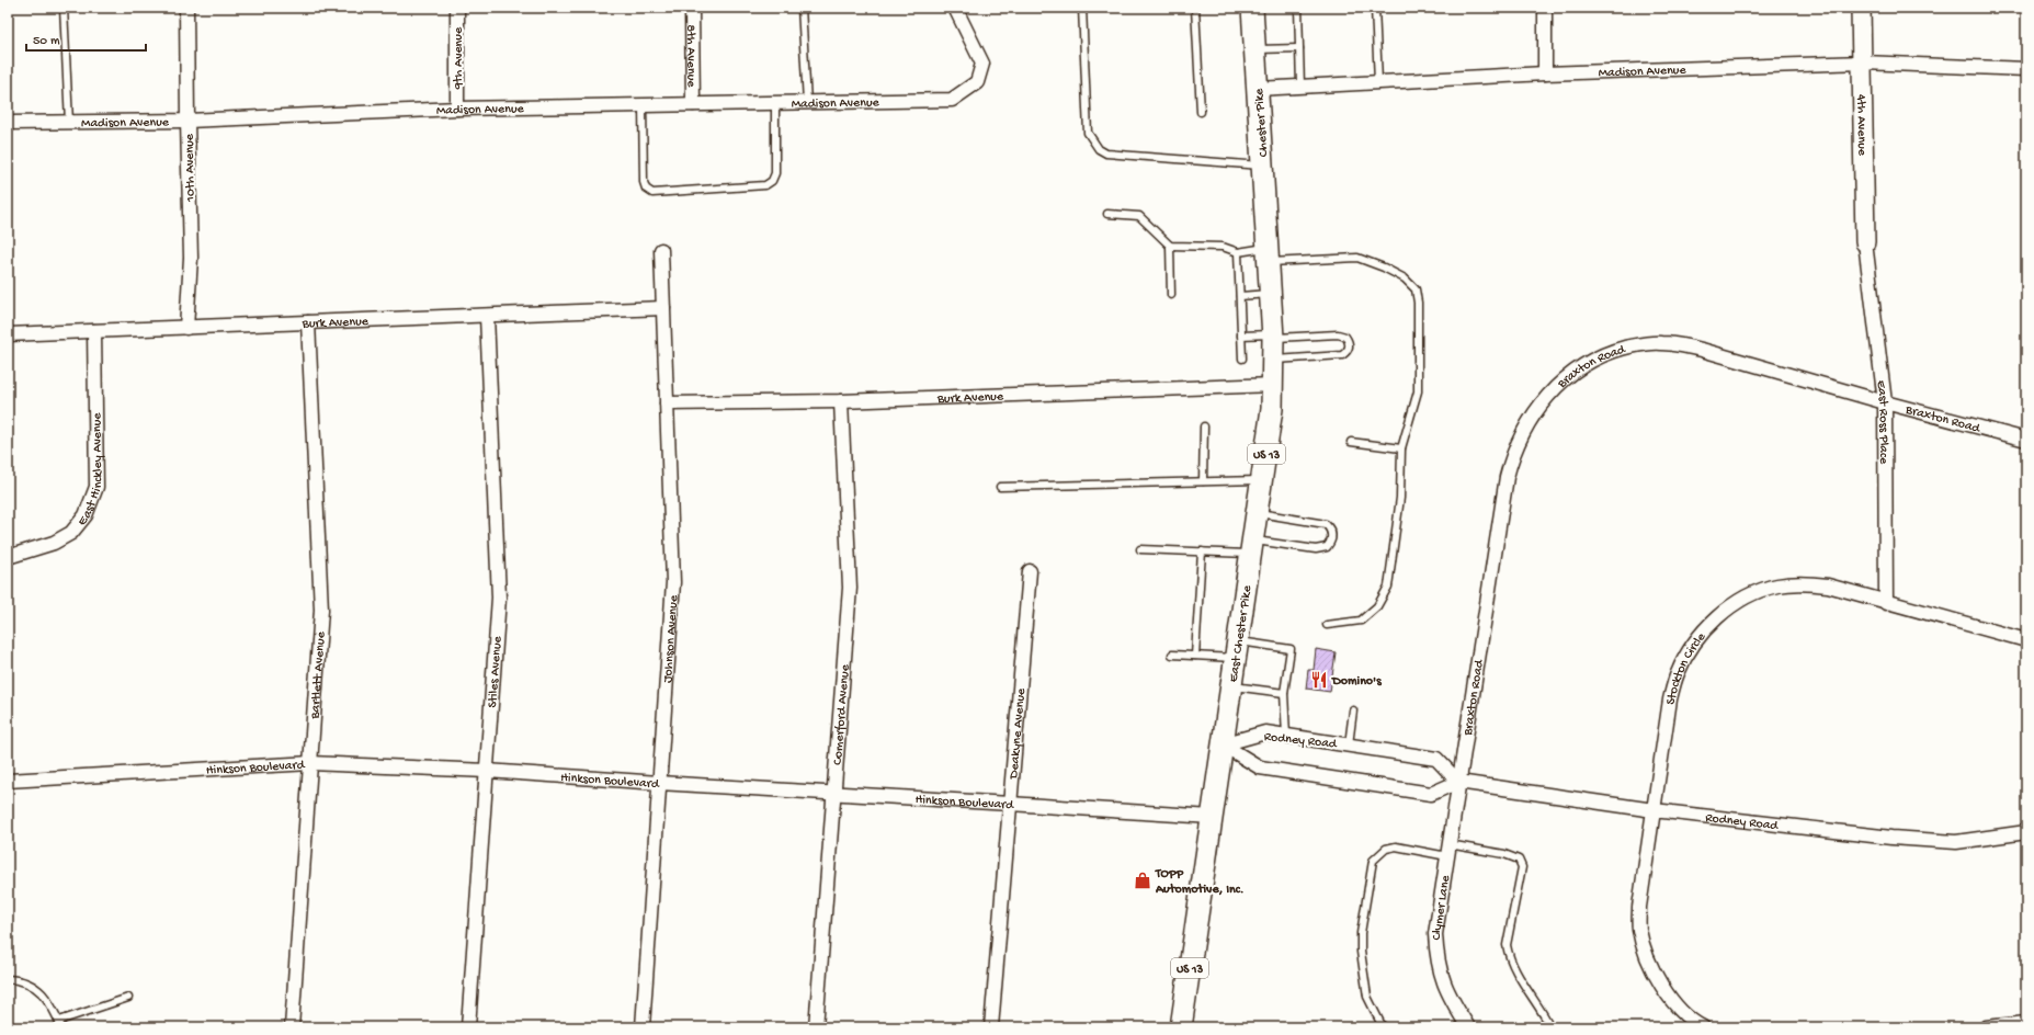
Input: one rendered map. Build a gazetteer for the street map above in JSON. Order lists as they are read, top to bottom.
{
  "streets": {
    "main road": ["Chester Pike", "US 13", "East Chester Pike"],
    "street": [
      "8th Avenue",
      "9th Avenue",
      "Madison Avenue",
      "4th Avenue",
      "10th Avenue",
      "Burk Avenue",
      "Braxton Road",
      "East Ross Place",
      "East Hinckley Avenue",
      "Johnson Avenue",
      "Stockton Circle",
      "Stiles Avenue",
      "Bartlett Avenue",
      "Comerford Avenue",
      "Deakyne Avenue",
      "Rodney Road",
      "Hinkson Boulevard",
      "Clymer Lane"
    ]
  },
  "crossings": [
    ["8th Avenue", "Madison Avenue"],
    ["9th Avenue", "Madison Avenue"],
    ["Madison Avenue", "Chester Pike"],
    ["Madison Avenue", "4th Avenue"],
    ["Madison Avenue", "10th Avenue"],
    ["Chester Pike", "East Chester Pike"],
    ["4th Avenue", "East Ross Place"],
    ["10th Avenue", "Burk Avenue"],
    ["Burk Avenue", "East Hinckley Avenue"],
    ["Burk Avenue", "East Chester Pike"],
    ["Burk Avenue", "Johnson Avenue"],
    ["Burk Avenue", "Stiles Avenue"],
    ["Burk Avenue", "Bartlett Avenue"],
    ["Burk Avenue", "Comerford Avenue"],
    ["Braxton Road", "East Ross Place"],
    ["Braxton Road", "Rodney Road"],
    ["Braxton Road", "Clymer Lane"],
    ["East Ross Place", "Stockton Circle"],
    ["East Chester Pike", "Rodney Road"],
    ["East Chester Pike", "Hinkson Boulevard"],
    ["Johnson Avenue", "Hinkson Boulevard"],
    ["Stockton Circle", "Rodney Road"],
    ["Stiles Avenue", "Hinkson Boulevard"],
    ["Bartlett Avenue", "Hinkson Boulevard"],
    ["Comerford Avenue", "Hinkson Boulevard"],
    ["Deakyne Avenue", "Hinkson Boulevard"],
    ["Rodney Road", "Clymer Lane"]
  ],
  "places": {
    "restaurant": ["Domino's"],
    "shop": ["TOPP Automotive, Inc."]
  },
  "scale_bar": "50 m"
}
